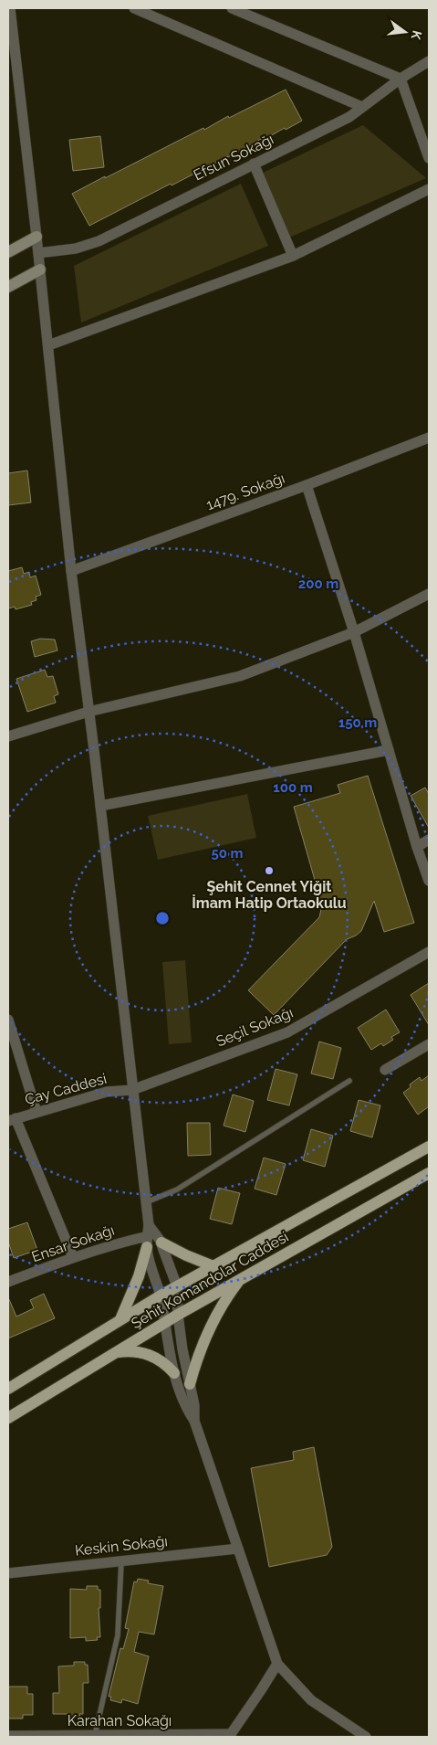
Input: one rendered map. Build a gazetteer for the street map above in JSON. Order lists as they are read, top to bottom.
{
  "streets": {
    "main road": ["Şehit Komandolar Caddesi"],
    "street": [
      "Efsun Sokağı",
      "1479. Sokağı",
      "Seçil Sokağı",
      "Çay Caddesi",
      "Ensar Sokağı",
      "Keskin Sokağı",
      "Karahan Sokağı"
    ]
  },
  "crossings": [
    ["Seçil Sokağı", "Çay Caddesi"]
  ],
  "places": ["Şehit Cennet Yiğit İmam Hatip Ortaokulu"],
  "north": "right",
  "rings": [
    "200 m",
    "150 m",
    "100 m",
    "50 m"
  ]
}
